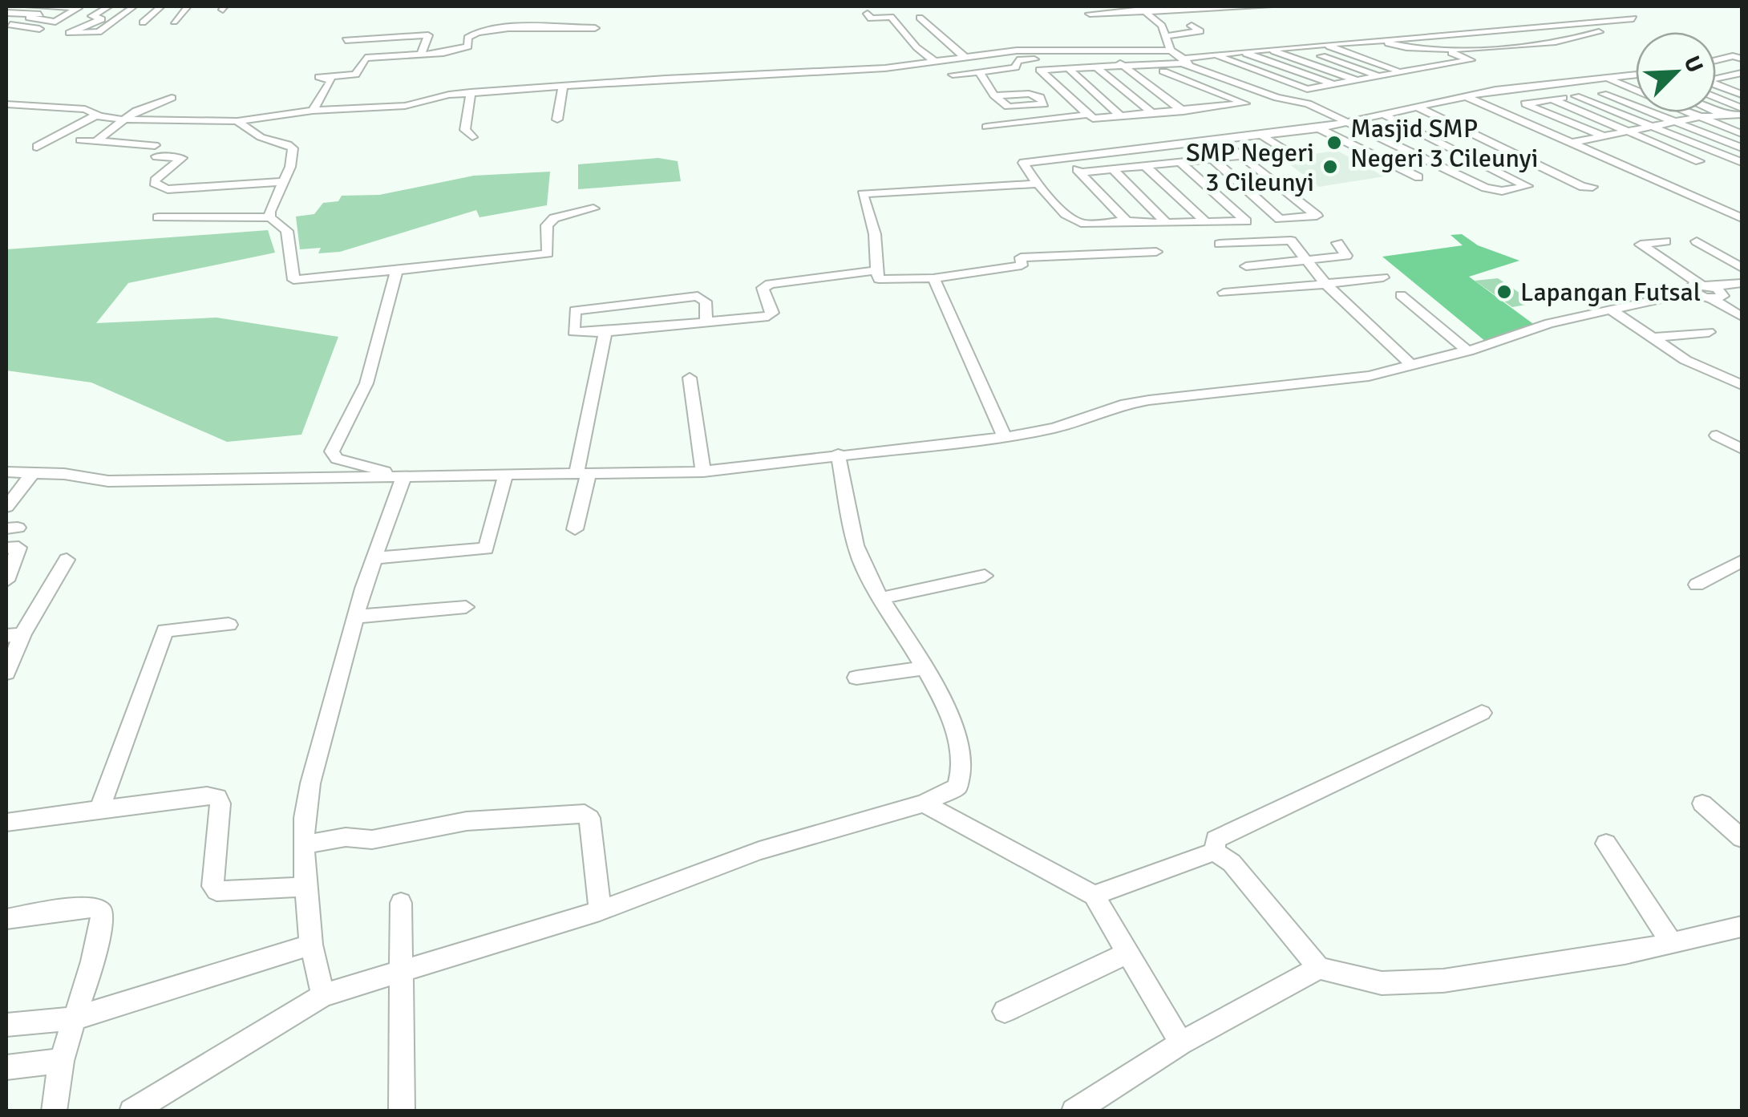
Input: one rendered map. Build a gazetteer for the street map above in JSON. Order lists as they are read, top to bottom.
{
  "places": ["Masjid SMP Negeri 3 Cileunyi", "SMP Negeri 3 Cileunyi", "Lapangan Futsal"],
  "north": "top right"
}
